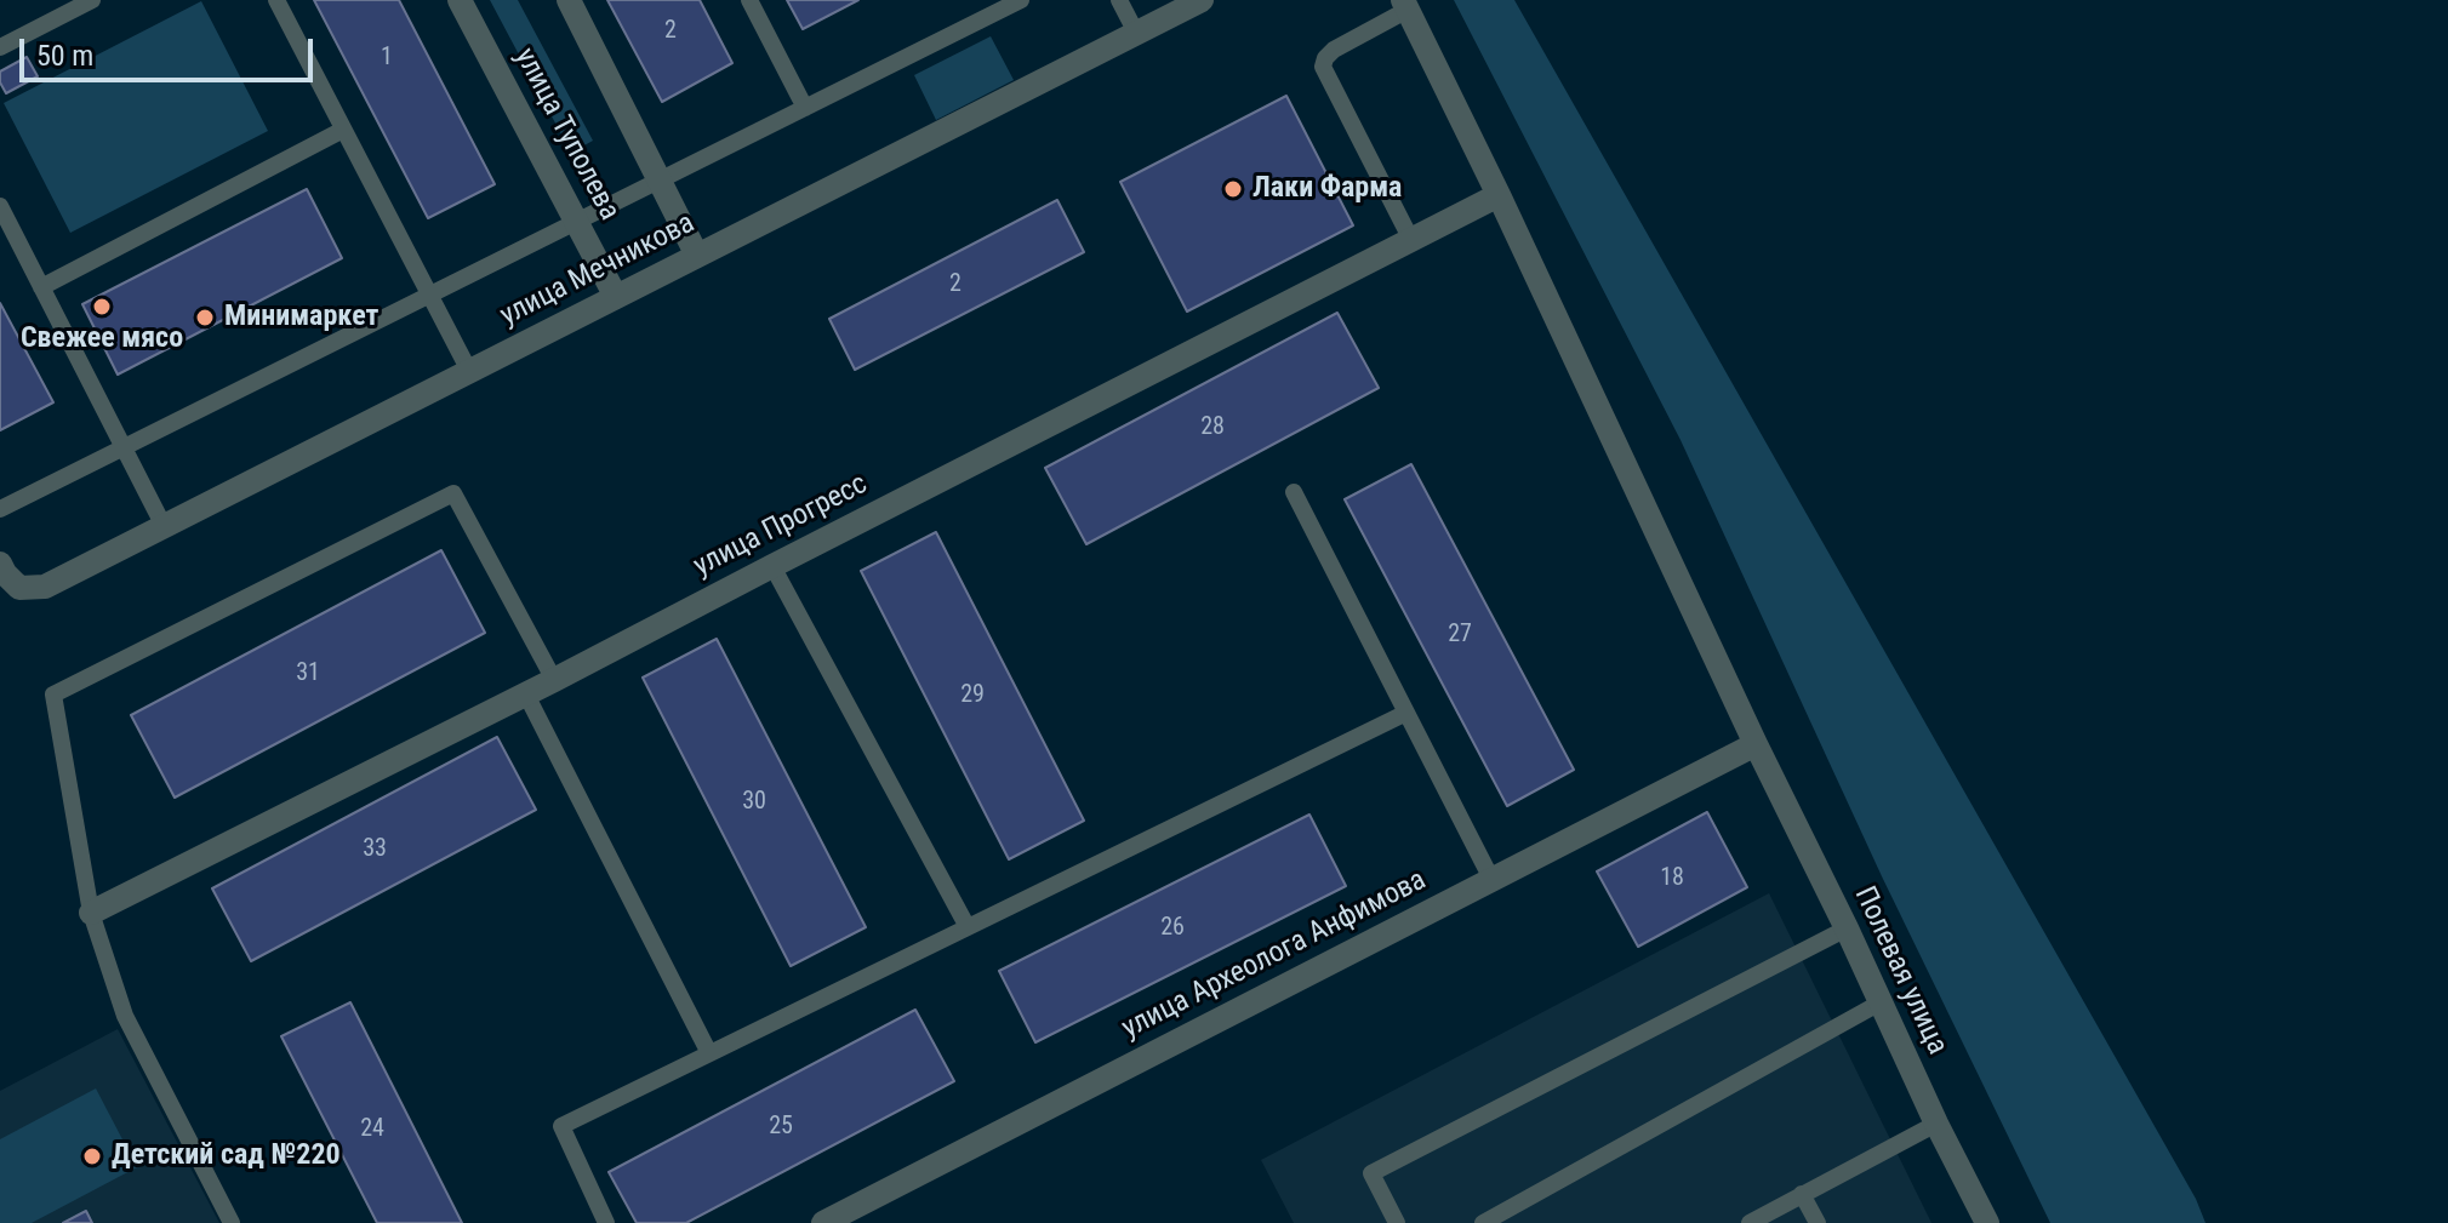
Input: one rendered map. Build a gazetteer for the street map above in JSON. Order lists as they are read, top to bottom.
{
  "streets": {
    "street": [
      "улица Туполева",
      "улица Мечникова",
      "улица Прогресс",
      "улица Археолога Анфимова",
      "Полевая улица"
    ]
  },
  "crossings": [
    ["улица Туполева", "улица Мечникова"],
    ["улица Прогресс", "Полевая улица"],
    ["улица Археолога Анфимова", "Полевая улица"]
  ],
  "places": [
    "Лаки Фарма",
    "Свежее мясо",
    "Минимаркет",
    "Детский сад №220"
  ],
  "house_numbers": [
    "2",
    "1",
    "2",
    "28",
    "27",
    "31",
    "29",
    "30",
    "33",
    "18",
    "26",
    "25",
    "24"
  ],
  "scale_bar": "50 m"
}
